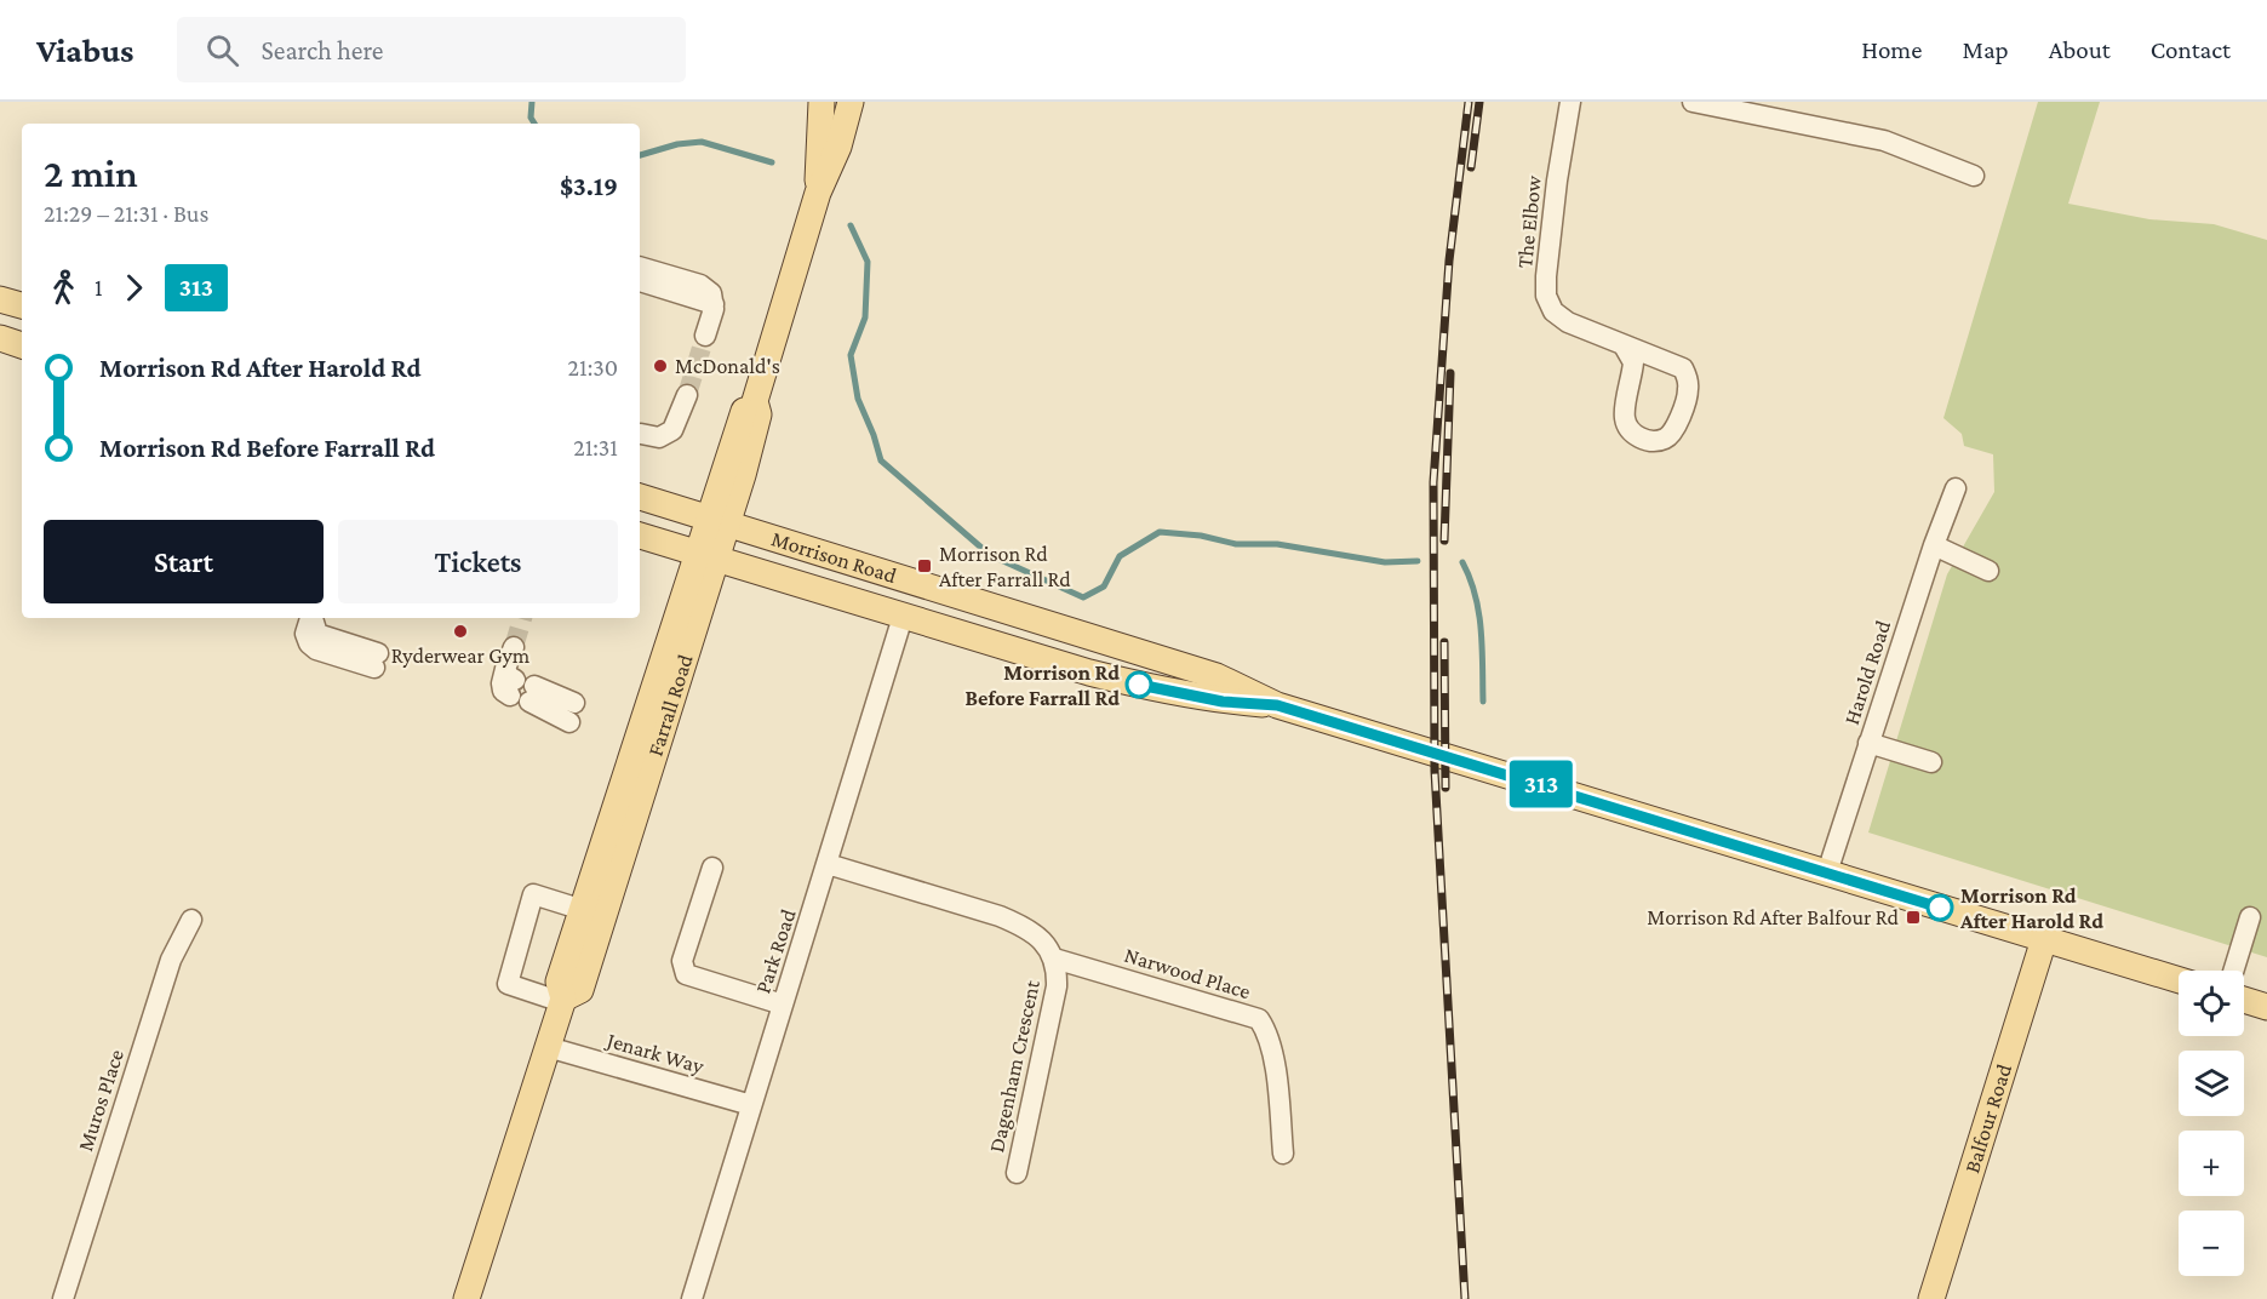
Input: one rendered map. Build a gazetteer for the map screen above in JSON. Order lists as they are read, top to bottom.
{
  "streets": {
    "main road": ["Morrison Road", "Farrall Road", "Balfour Road"],
    "street": [
      "The Elbow",
      "Harold Road",
      "Park Road",
      "Narwood Place",
      "Jenark Way",
      "Dagenham Crescent",
      "Muros Place"
    ]
  },
  "crossings": [
    ["Morrison Road", "Harold Road"],
    ["Morrison Road", "Farrall Road"],
    ["Morrison Road", "Park Road"],
    ["Morrison Road", "Balfour Road"],
    ["Farrall Road", "Jenark Way"],
    ["Park Road", "Jenark Way"],
    ["Park Road", "Dagenham Crescent"],
    ["Narwood Place", "Dagenham Crescent"]
  ],
  "places": {
    "other": [
      "McDonald's",
      "Ryderwear Gym",
      "Morrison Rd Before Farrall Rd",
      "Morrison Rd After Harold Rd"
    ],
    "transit": ["Morrison Rd After Farrall Rd", "Morrison Rd After Balfour Rd"]
  },
  "lines": ["bus line 313"],
  "page": {
    "header": "Viabus",
    "search": "Search here",
    "nav": [
      "Home",
      "Map",
      "About",
      "Contact"
    ],
    "on_map": "313",
    "heading": ["2 min", "21:29 – 21:31 · Bus", "$3.19"],
    "legs": ["1", "313"],
    "list": [
      {
        "name": "Morrison Rd After Harold Rd",
        "value": "21:30"
      },
      {
        "name": "Morrison Rd Before Farrall Rd",
        "value": "21:31"
      }
    ],
    "buttons": ["Start", "Tickets"],
    "map_buttons": ["+", "−"]
  }
}
